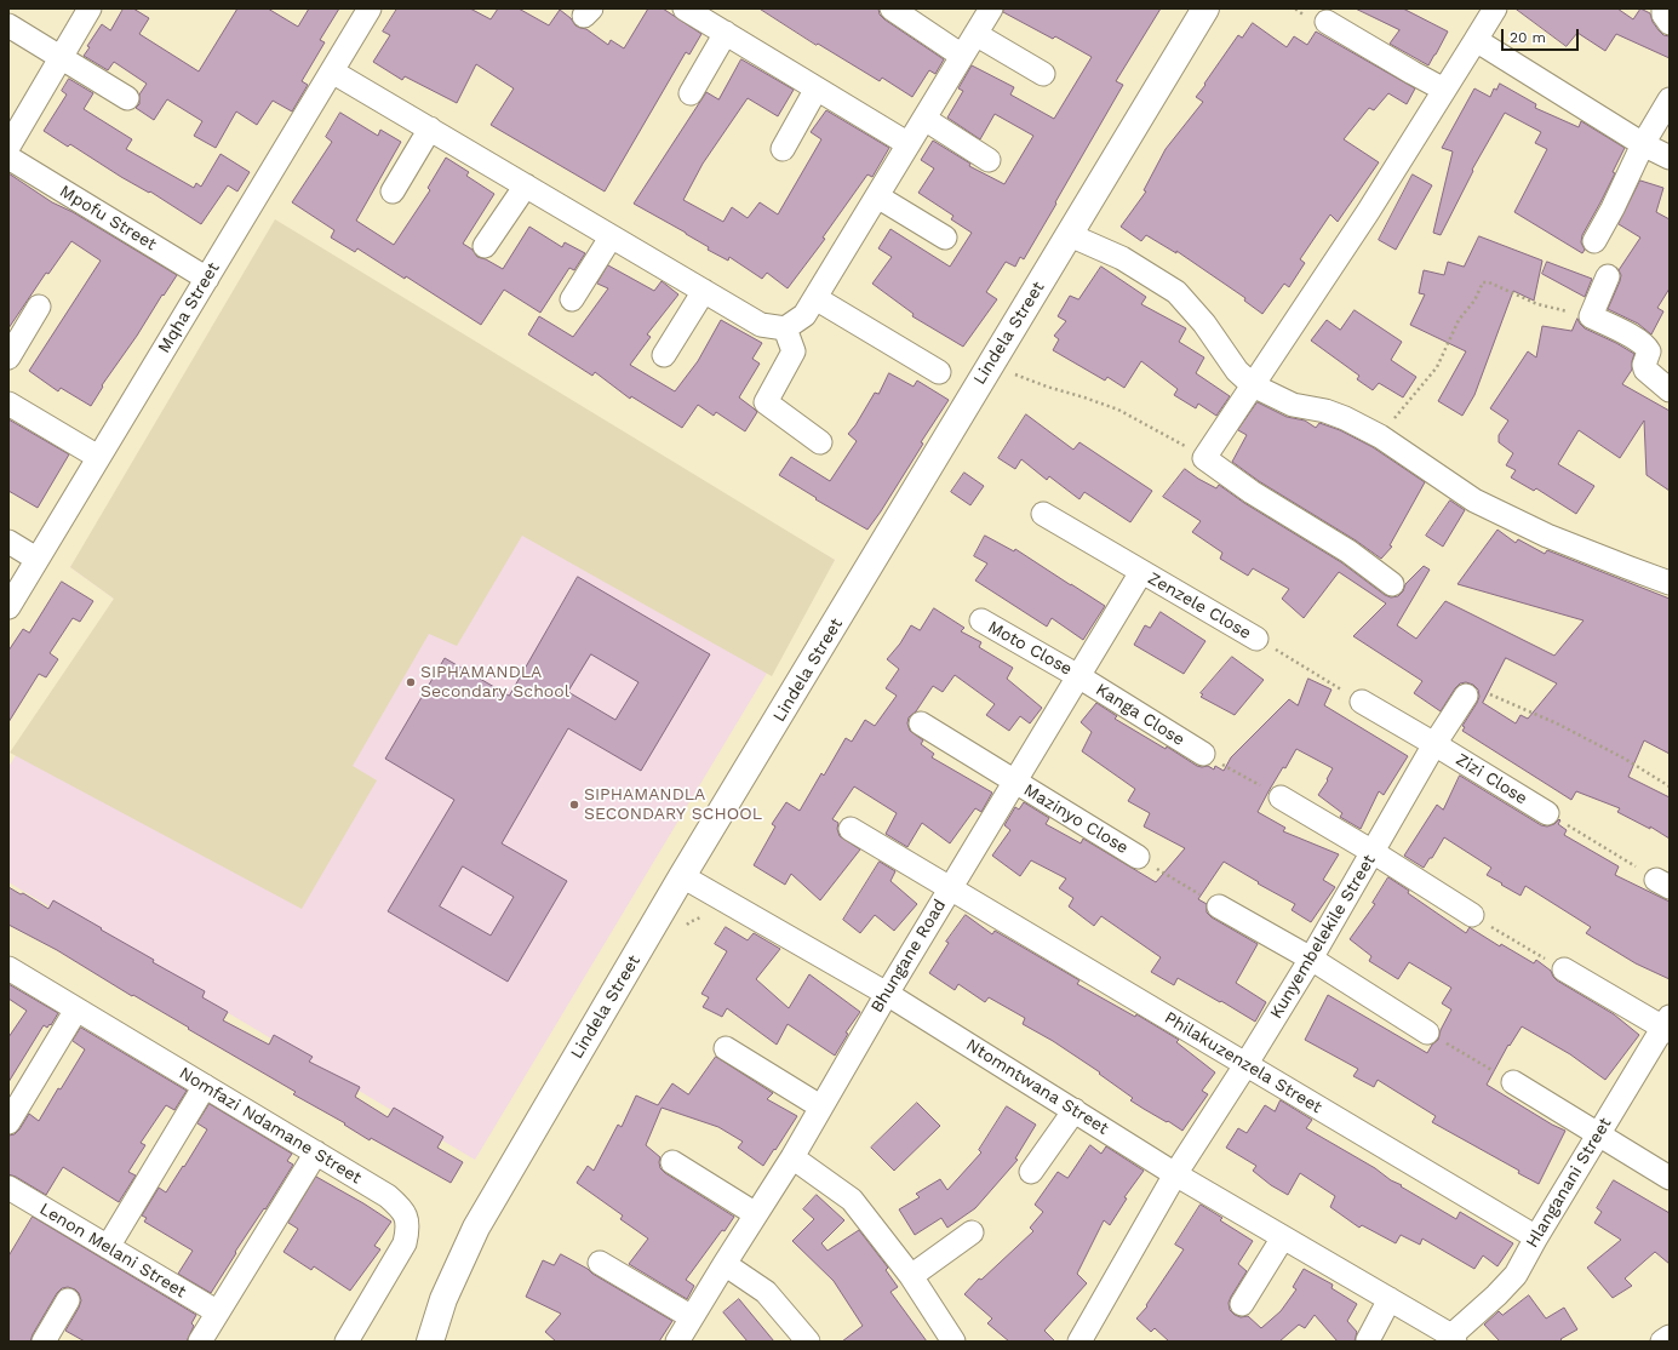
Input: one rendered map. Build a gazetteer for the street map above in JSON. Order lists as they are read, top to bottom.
{
  "streets": {
    "street": [
      "Mpofu Street",
      "Mqha Street",
      "Lindela Street",
      "Zenzele Close",
      "Moto Close",
      "Kanga Close",
      "Zizi Close",
      "Mazinyo Close",
      "Kunyembelekile Street",
      "Bhungane Road",
      "Philakuzenzela Street",
      "Ntomntwana Street",
      "Nomfazi Ndamane Street",
      "Hlanganani Street",
      "Lenon Melani Street"
    ]
  },
  "crossings": [
    ["Mpofu Street", "Mqha Street"],
    ["Lindela Street", "Ntomntwana Street"],
    ["Zenzele Close", "Bhungane Road"],
    ["Moto Close", "Kanga Close"],
    ["Moto Close", "Bhungane Road"],
    ["Kanga Close", "Bhungane Road"],
    ["Zizi Close", "Kunyembelekile Street"],
    ["Mazinyo Close", "Bhungane Road"],
    ["Kunyembelekile Street", "Philakuzenzela Street"],
    ["Kunyembelekile Street", "Ntomntwana Street"],
    ["Bhungane Road", "Philakuzenzela Street"],
    ["Bhungane Road", "Ntomntwana Street"],
    ["Philakuzenzela Street", "Hlanganani Street"],
    ["Ntomntwana Street", "Hlanganani Street"]
  ],
  "places": ["SIPHAMANDLA Secondary School", "SIPHAMANDLA SECONDARY SCHOOL"],
  "scale_bar": "20 m"
}
